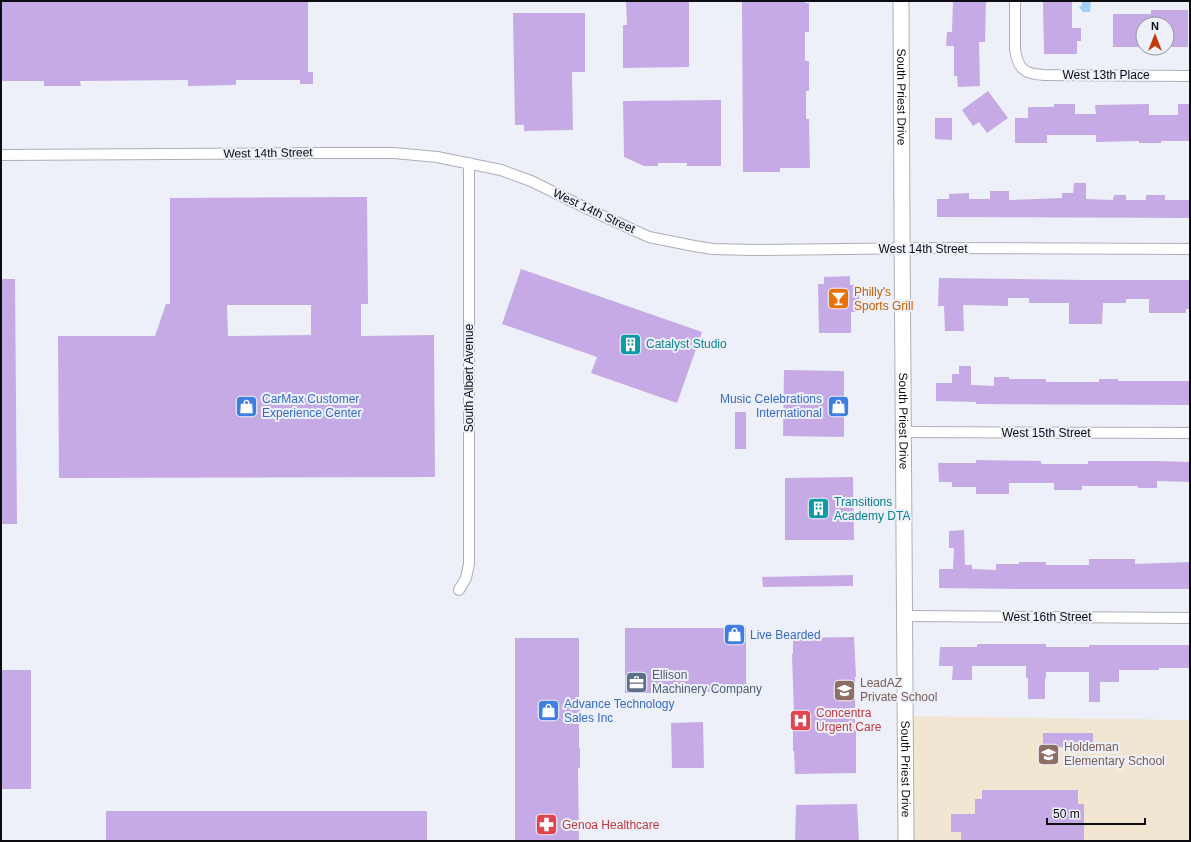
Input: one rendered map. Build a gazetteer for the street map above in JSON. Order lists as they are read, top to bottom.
{
  "streets": {
    "main road": ["South Priest Drive"],
    "street": [
      "West 13th Place",
      "West 14th Street",
      "South Albert Avenue",
      "West 15th Street",
      "West 16th Street"
    ]
  },
  "crossings": [
    ["South Priest Drive", "West 14th Street"],
    ["South Priest Drive", "West 15th Street"],
    ["South Priest Drive", "West 16th Street"],
    ["West 14th Street", "South Albert Avenue"]
  ],
  "places": {
    "bar": ["Philly's Sports Grill"],
    "building": ["Catalyst Studio", "Transitions Academy DTA"],
    "shop": [
      "CarMax Customer Experience Center",
      "Music Celebrations International",
      "Live Bearded",
      "Advance Technology Sales Inc"
    ],
    "office": ["Ellison Machinery Company"],
    "school or university": ["LeadAZ Private School", "Holdeman Elementary School"],
    "hospital": ["Concentra Urgent Care"],
    "pharmacy": ["Genoa Healthcare"]
  },
  "scale_bar": "50 m",
  "north": "top"
}
